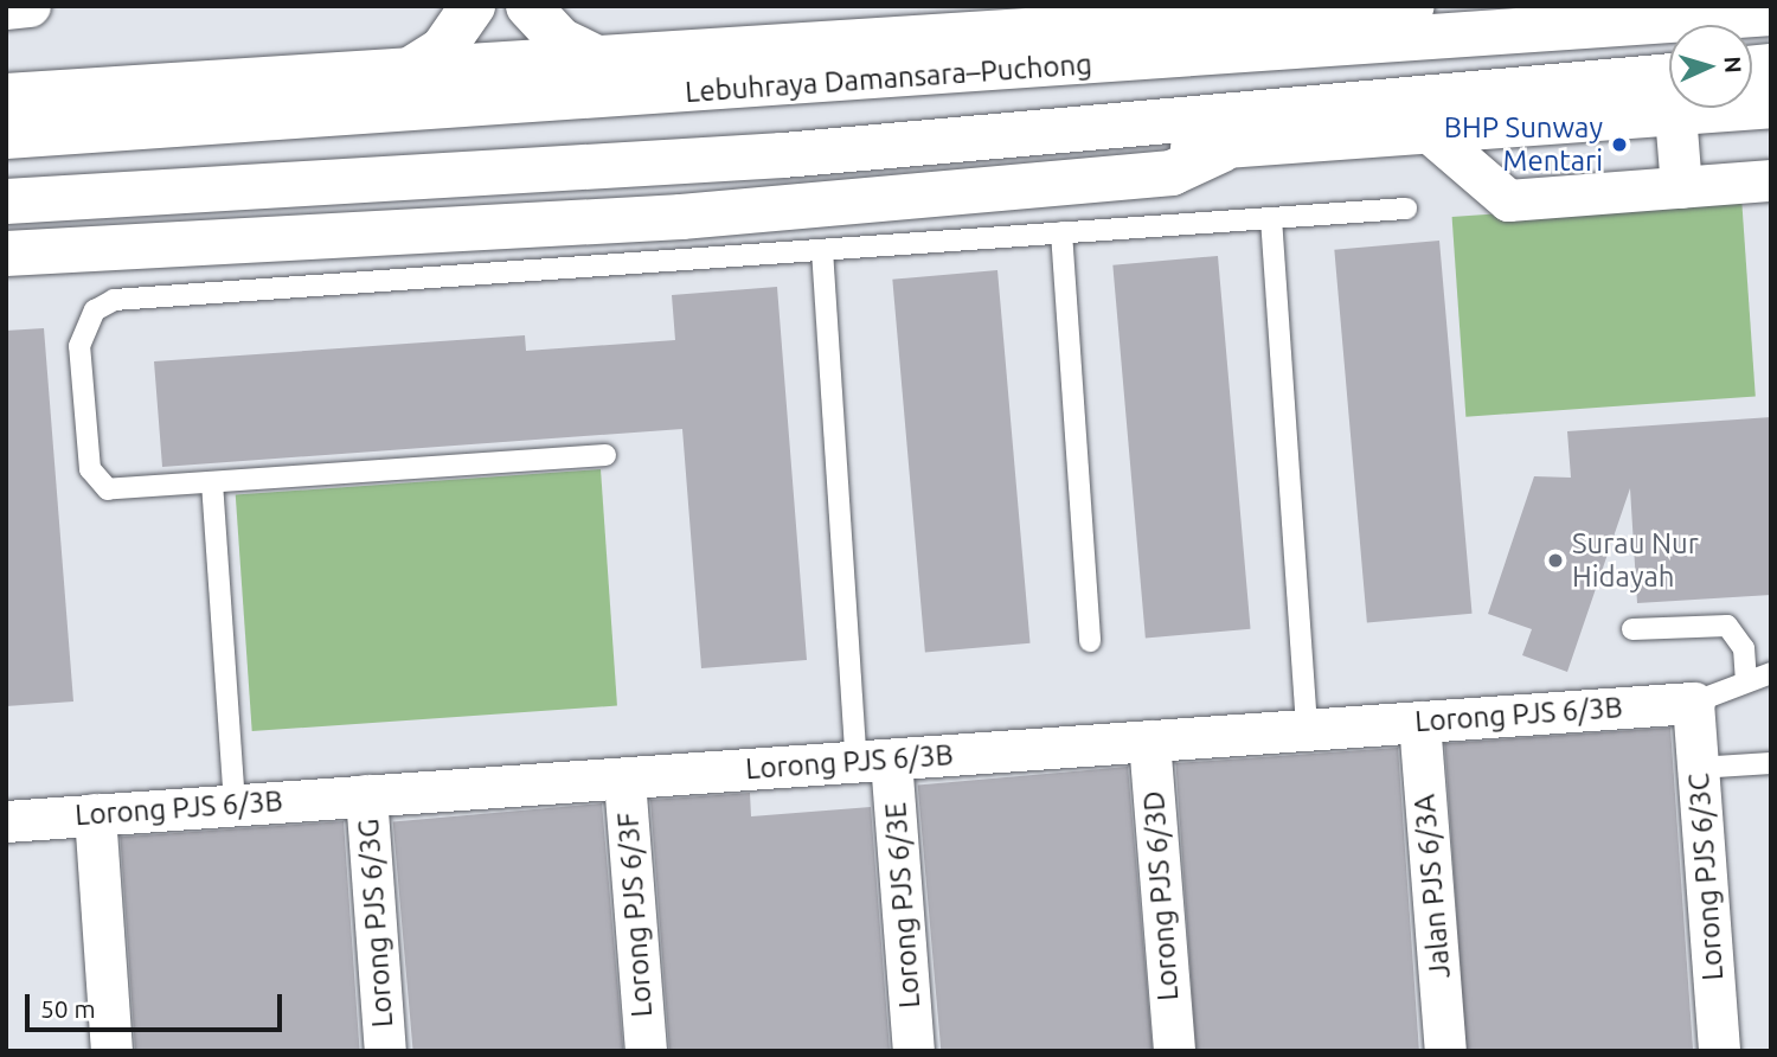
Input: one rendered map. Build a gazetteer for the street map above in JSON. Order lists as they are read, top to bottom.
{
  "streets": {
    "main road": ["Lebuhraya Damansara–Puchong"],
    "street": [
      "Lorong PJS 6/3B",
      "Lorong PJS 6/3C",
      "Jalan PJS 6/3A",
      "Lorong PJS 6/3D",
      "Lorong PJS 6/3E",
      "Lorong PJS 6/3F",
      "Lorong PJS 6/3G"
    ]
  },
  "crossings": [
    ["Lorong PJS 6/3B", "Lorong PJS 6/3C"],
    ["Lorong PJS 6/3B", "Jalan PJS 6/3A"],
    ["Lorong PJS 6/3B", "Lorong PJS 6/3D"],
    ["Lorong PJS 6/3B", "Lorong PJS 6/3E"],
    ["Lorong PJS 6/3B", "Lorong PJS 6/3F"],
    ["Lorong PJS 6/3B", "Lorong PJS 6/3G"]
  ],
  "places": ["BHP Sunway Mentari", "Surau Nur Hidayah"],
  "scale_bar": "50 m",
  "north": "right"
}
